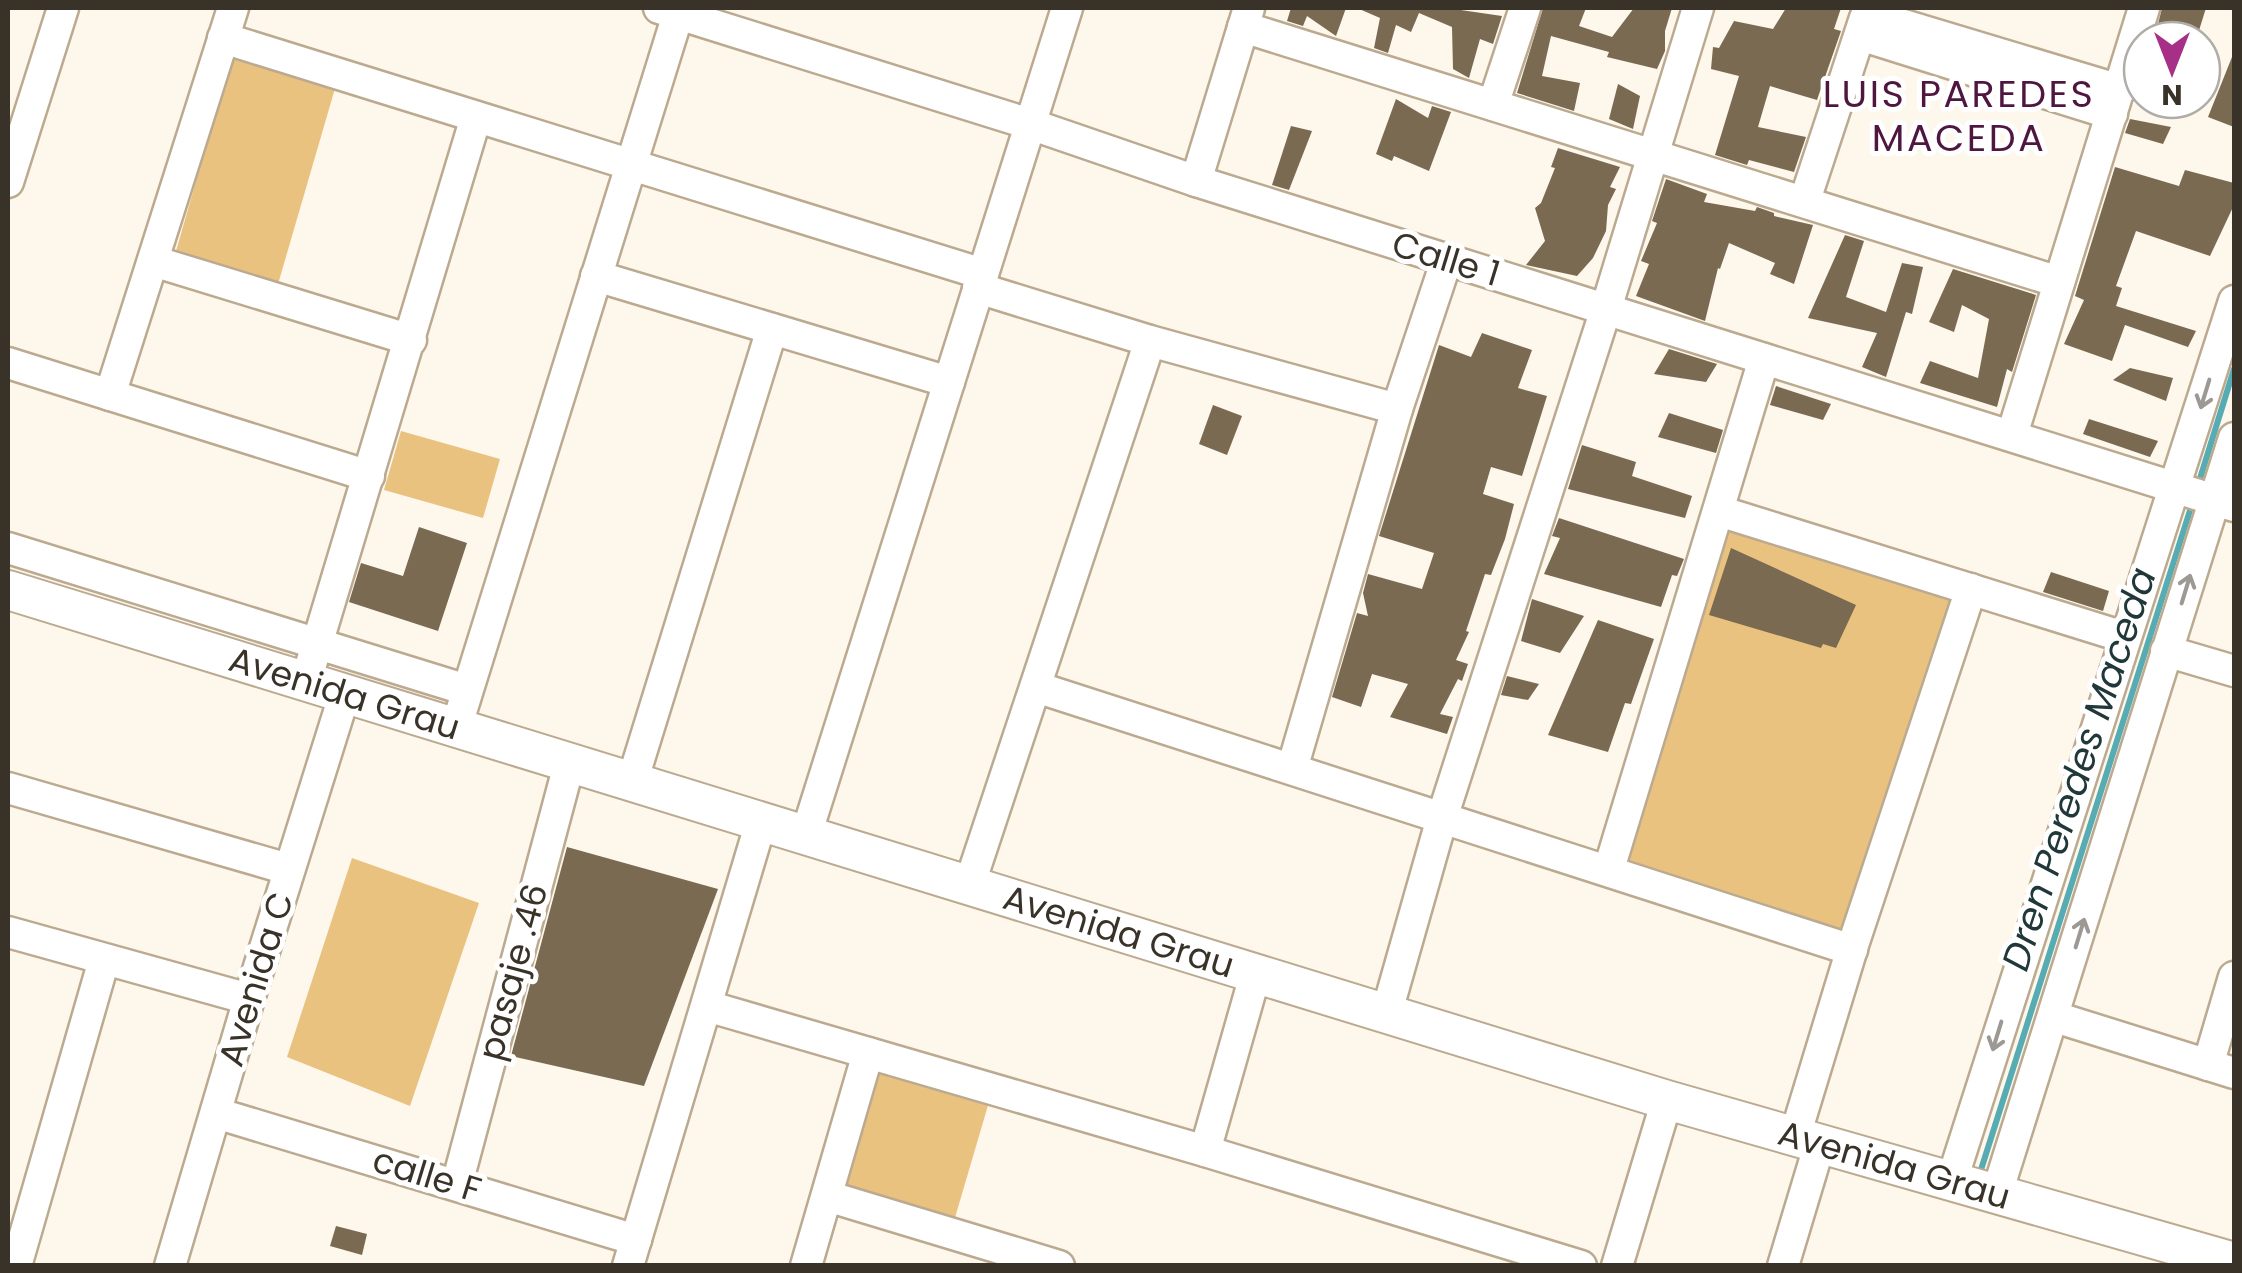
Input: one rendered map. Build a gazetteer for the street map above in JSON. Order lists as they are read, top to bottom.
{
  "streets": {
    "main road": ["Avenida Grau"],
    "street": [
      "Calle 1",
      "pasaje .46",
      "Avenida C",
      "calle F"
    ]
  },
  "crossings": [
    ["Avenida Grau", "pasaje .46"],
    ["Avenida Grau", "Avenida C"],
    ["pasaje .46", "calle F"],
    ["Avenida C", "calle F"]
  ],
  "districts": ["LUIS PAREDES MACEDA"],
  "water": ["Dren Peredes Maceda"],
  "north": "bottom"
}
